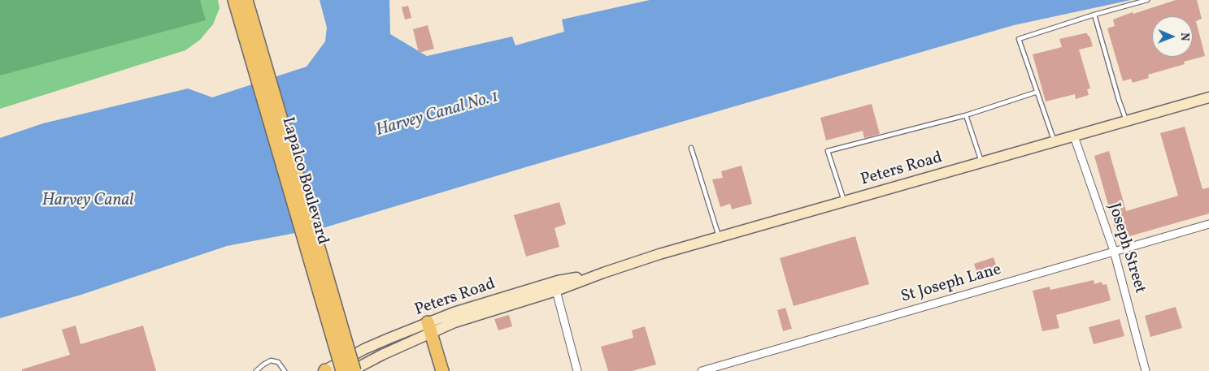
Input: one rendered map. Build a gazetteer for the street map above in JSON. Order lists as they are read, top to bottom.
{
  "streets": {
    "main road": ["Peters Road", "Lapalco Boulevard"],
    "street": ["Joseph Street", "St Joseph Lane"]
  },
  "crossings": [
    ["Peters Road", "Joseph Street"],
    ["Joseph Street", "St Joseph Lane"]
  ],
  "water": ["Harvey Canal No. 1", "Harvey Canal"],
  "north": "right"
}
